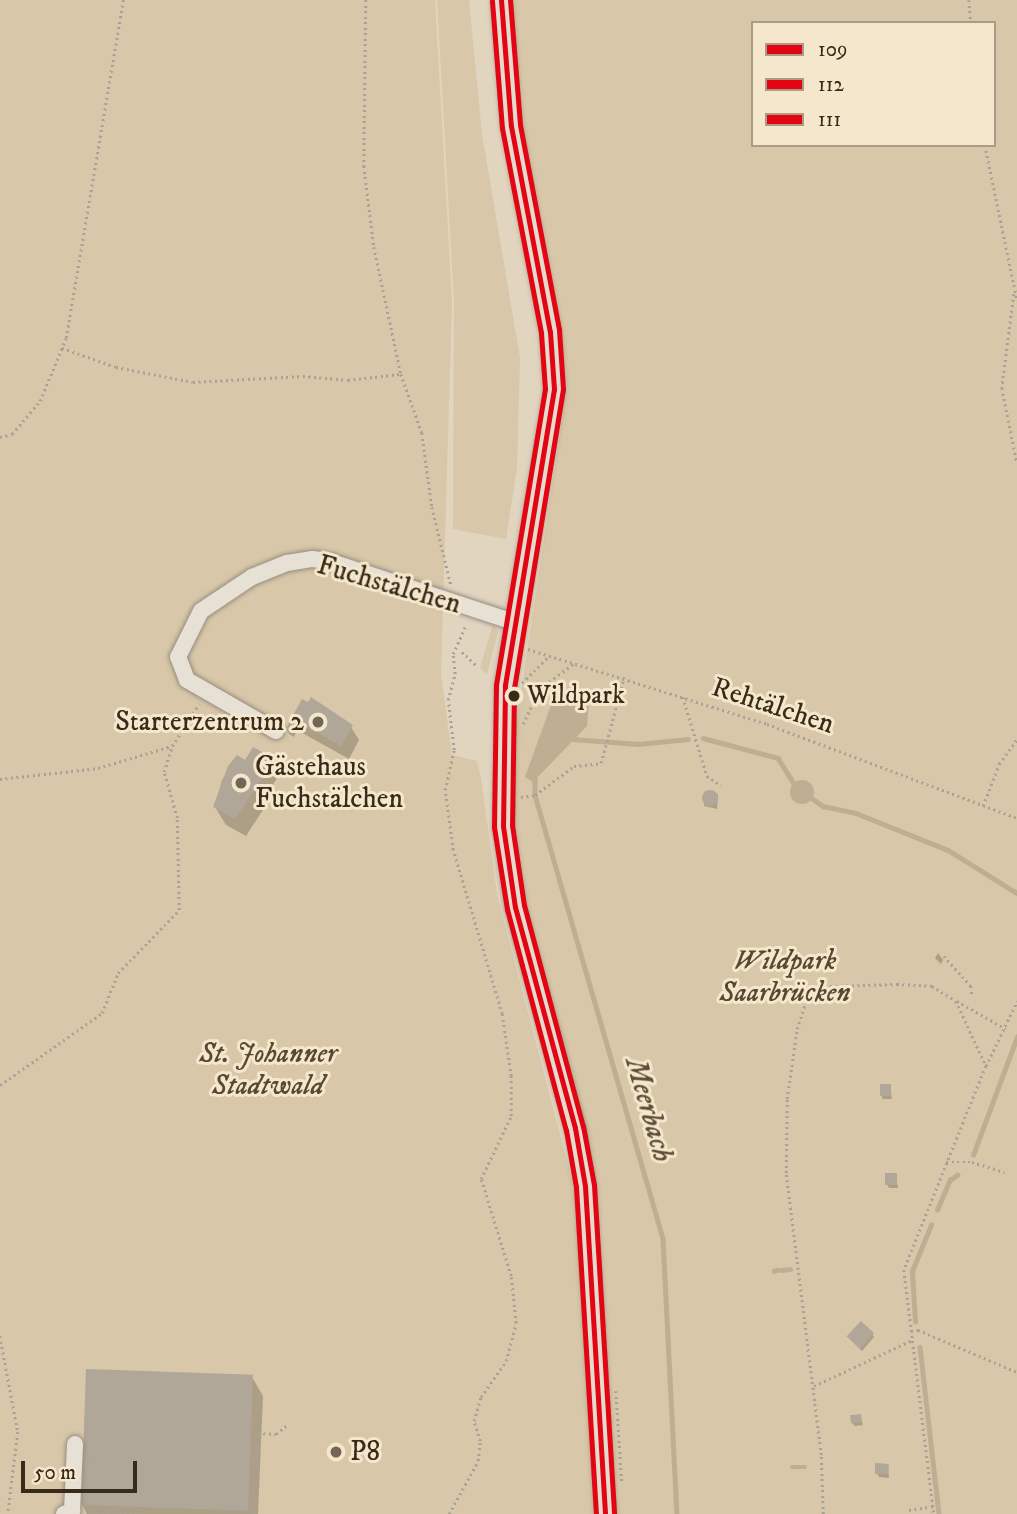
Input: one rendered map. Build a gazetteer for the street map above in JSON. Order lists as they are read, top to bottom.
{
  "streets": {
    "street": ["Fuchstälchen"],
    "path": ["Rehtälchen"]
  },
  "water": ["Meerbach"],
  "parks": ["Wildpark Saarbrücken", "St. Johanner Stadtwald"],
  "places": [
    "Wildpark",
    "Starterzentrum 2",
    "Gästehaus Fuchstälchen",
    "P8"
  ],
  "lines": ["transit line 109", "transit line 111", "transit line 112"],
  "legend": ["109", "112", "111"],
  "scale_bar": "50 m"
}
